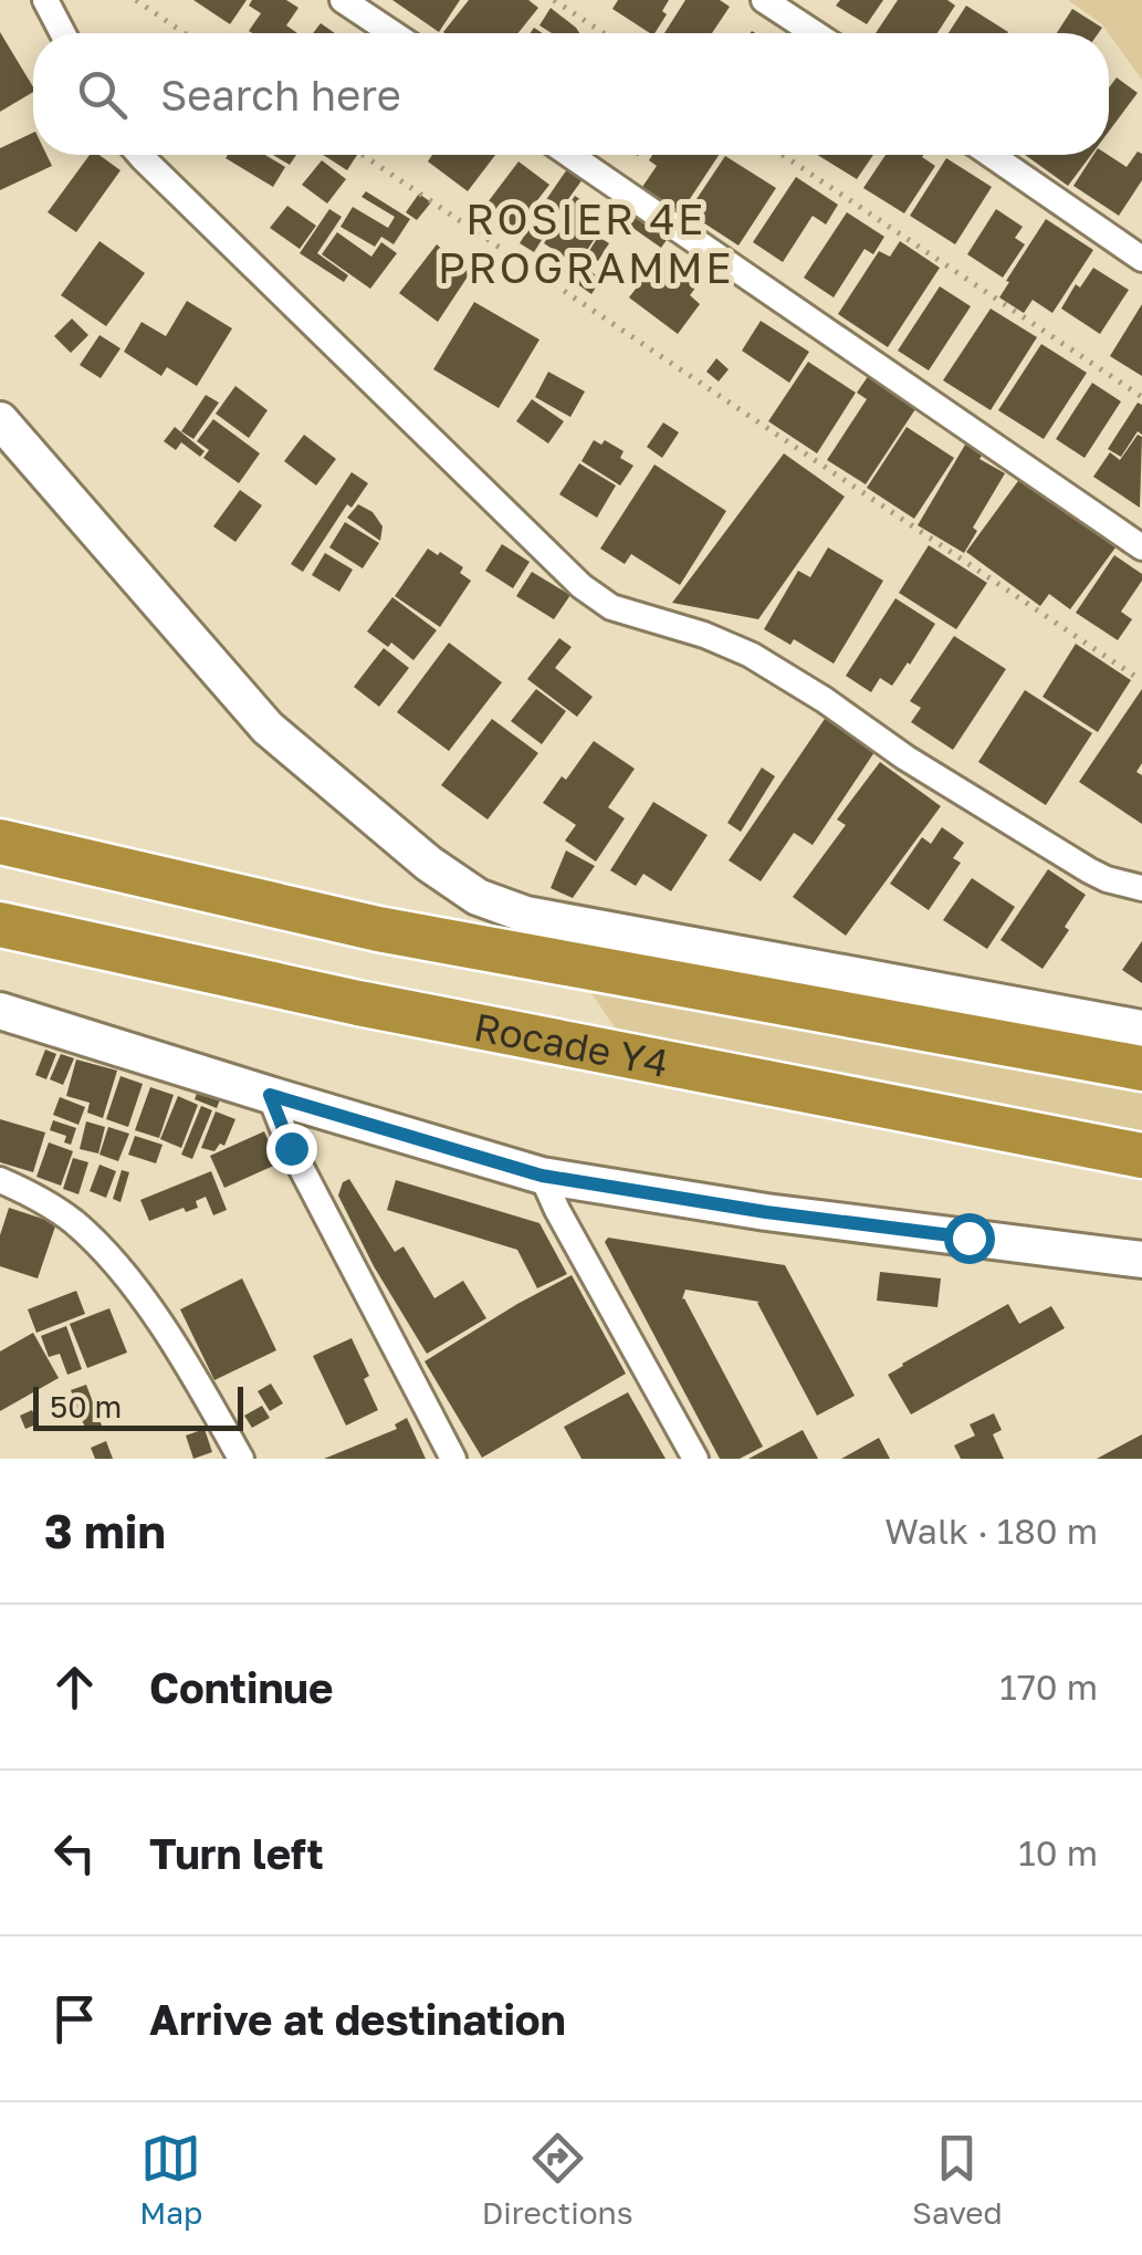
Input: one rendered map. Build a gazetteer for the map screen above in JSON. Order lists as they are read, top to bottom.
{
  "streets": {
    "highway": ["Rocade Y4"]
  },
  "districts": ["ROSIER 4E PROGRAMME"],
  "scale_bar": "50 m",
  "page": {
    "search": "Search here",
    "scale": "50 m",
    "heading": ["3 min", "Walk · 180 m"],
    "list": [
      ["Continue", "170 m"],
      ["Turn left", "10 m"],
      "Arrive at destination"
    ],
    "nav": ["Map", "Directions", "Saved"]
  }
}
